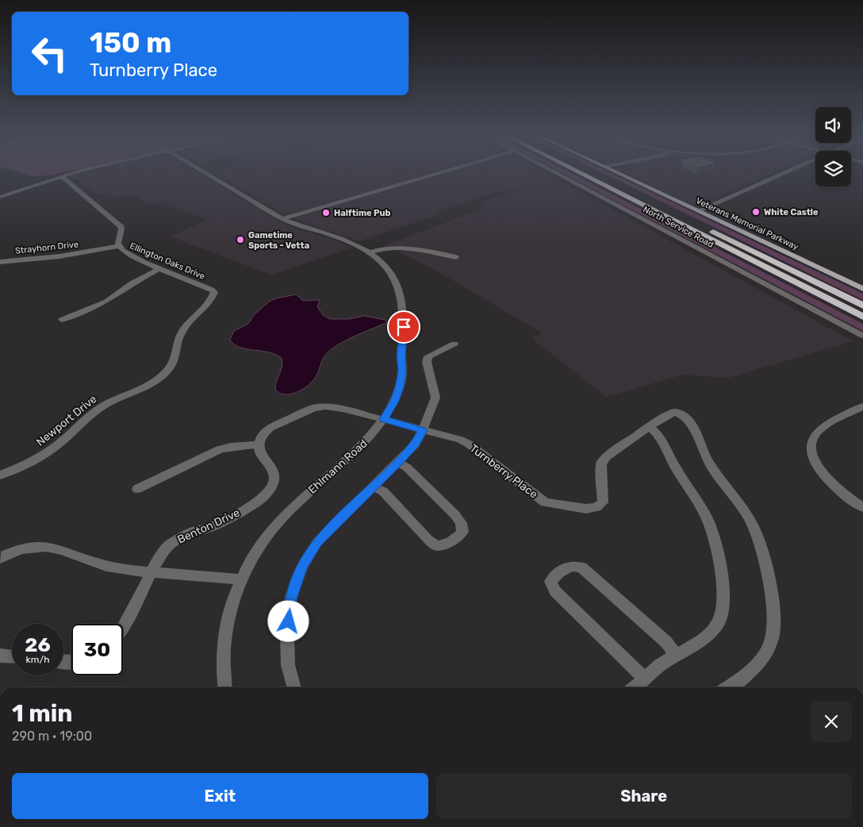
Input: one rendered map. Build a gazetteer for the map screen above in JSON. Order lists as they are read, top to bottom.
{
  "streets": {
    "main road": ["Veterans Memorial Parkway"],
    "street": [
      "North Service Road",
      "Strayhorn Drive",
      "Ellington Oaks Drive",
      "Newport Drive",
      "Ehlmann Road",
      "Turnberry Place",
      "Benton Drive"
    ]
  },
  "crossings": [
    ["Strayhorn Drive", "Ellington Oaks Drive"],
    ["Ellington Oaks Drive", "Newport Drive"],
    ["Ehlmann Road", "Turnberry Place"]
  ],
  "places": ["White Castle", "Halftime Pub", "Gametime Sports - Vetta"],
  "page": {
    "turn": ["150 m", "Turnberry Place"],
    "speed": "26 km/h",
    "limit": "30",
    "heading": ["1 min", "290 m · 19:00"],
    "buttons": ["Exit", "Share"]
  }
}
